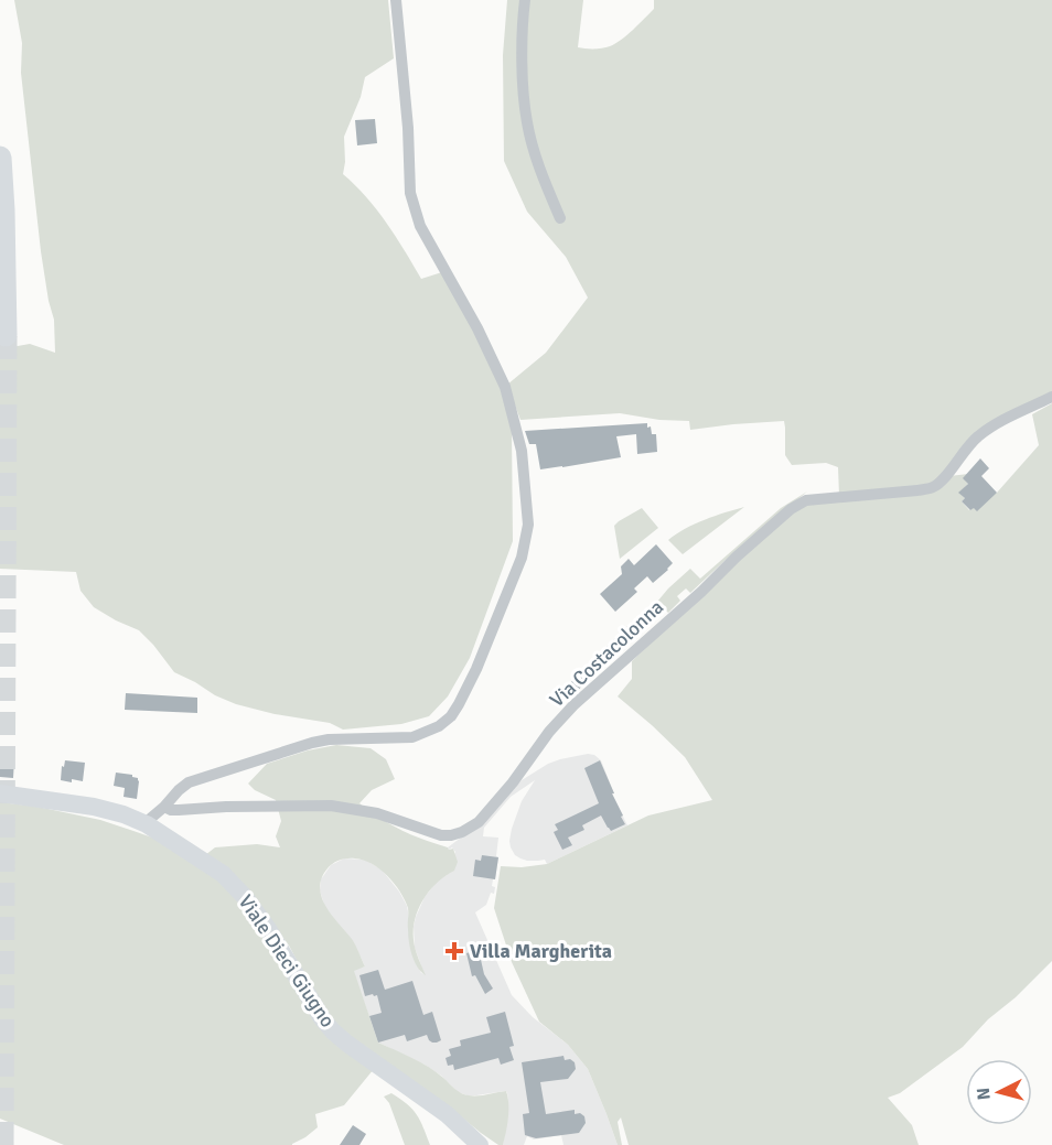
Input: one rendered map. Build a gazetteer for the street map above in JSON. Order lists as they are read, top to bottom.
{
  "streets": {
    "main road": ["Viale Dieci Giugno"],
    "street": ["Via Costacolonna"]
  },
  "places": {
    "health": ["Villa Margherita"]
  },
  "north": "left"
}
